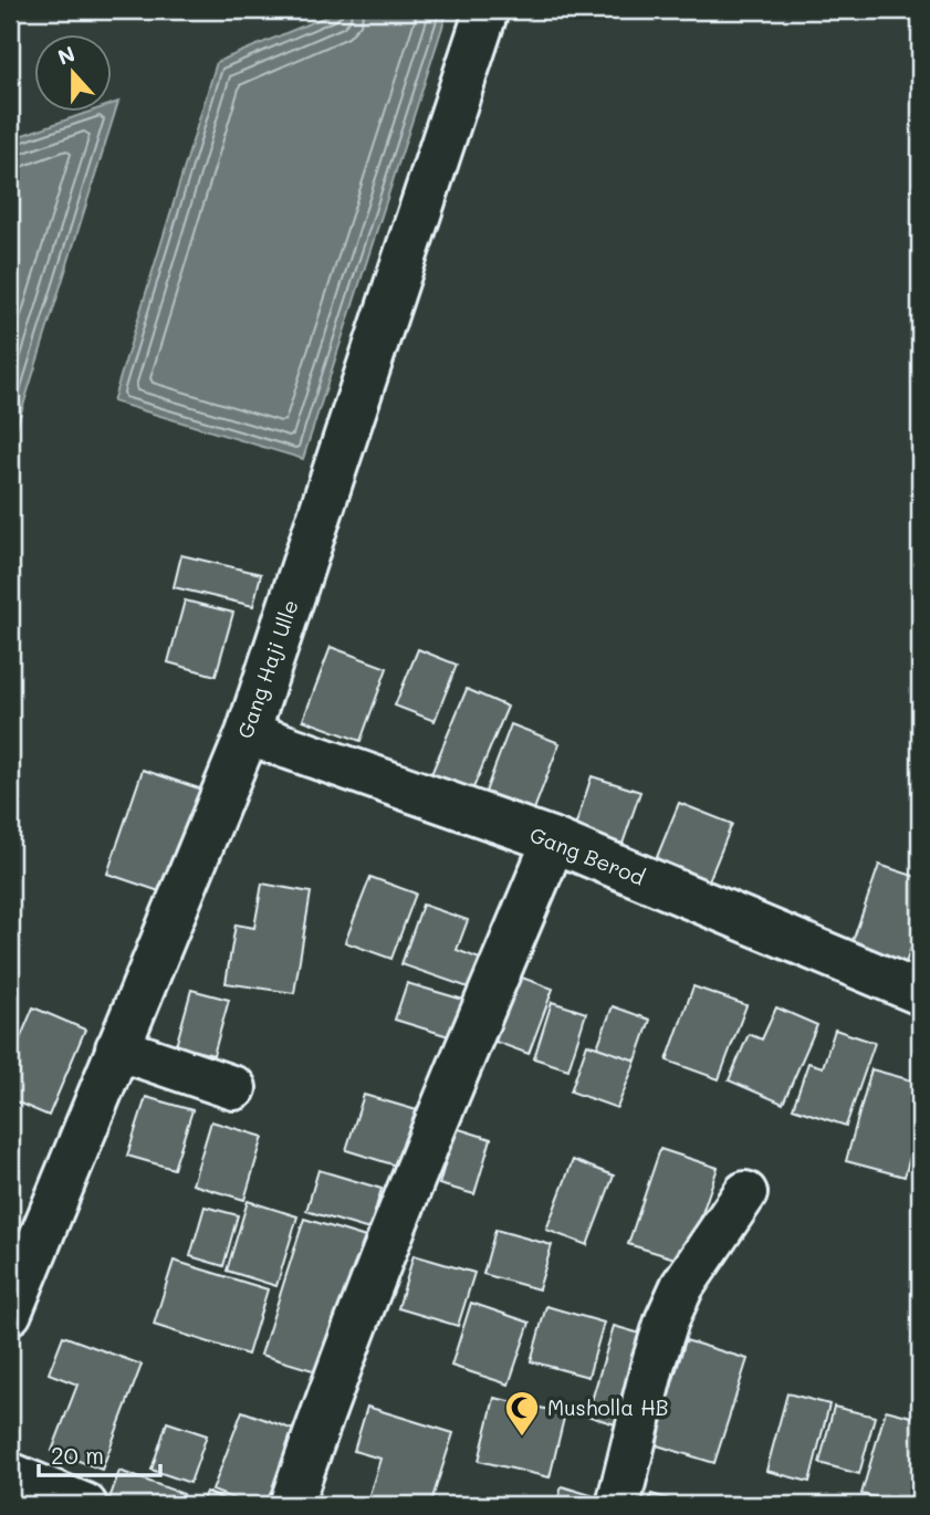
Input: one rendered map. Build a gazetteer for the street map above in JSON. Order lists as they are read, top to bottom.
{
  "streets": {
    "street": ["Gang Haji Ulle", "Gang Berod"]
  },
  "crossings": [
    ["Gang Haji Ulle", "Gang Berod"]
  ],
  "places": {
    "mosque": ["Musholla HB"]
  },
  "scale_bar": "20 m",
  "north": "top"
}
